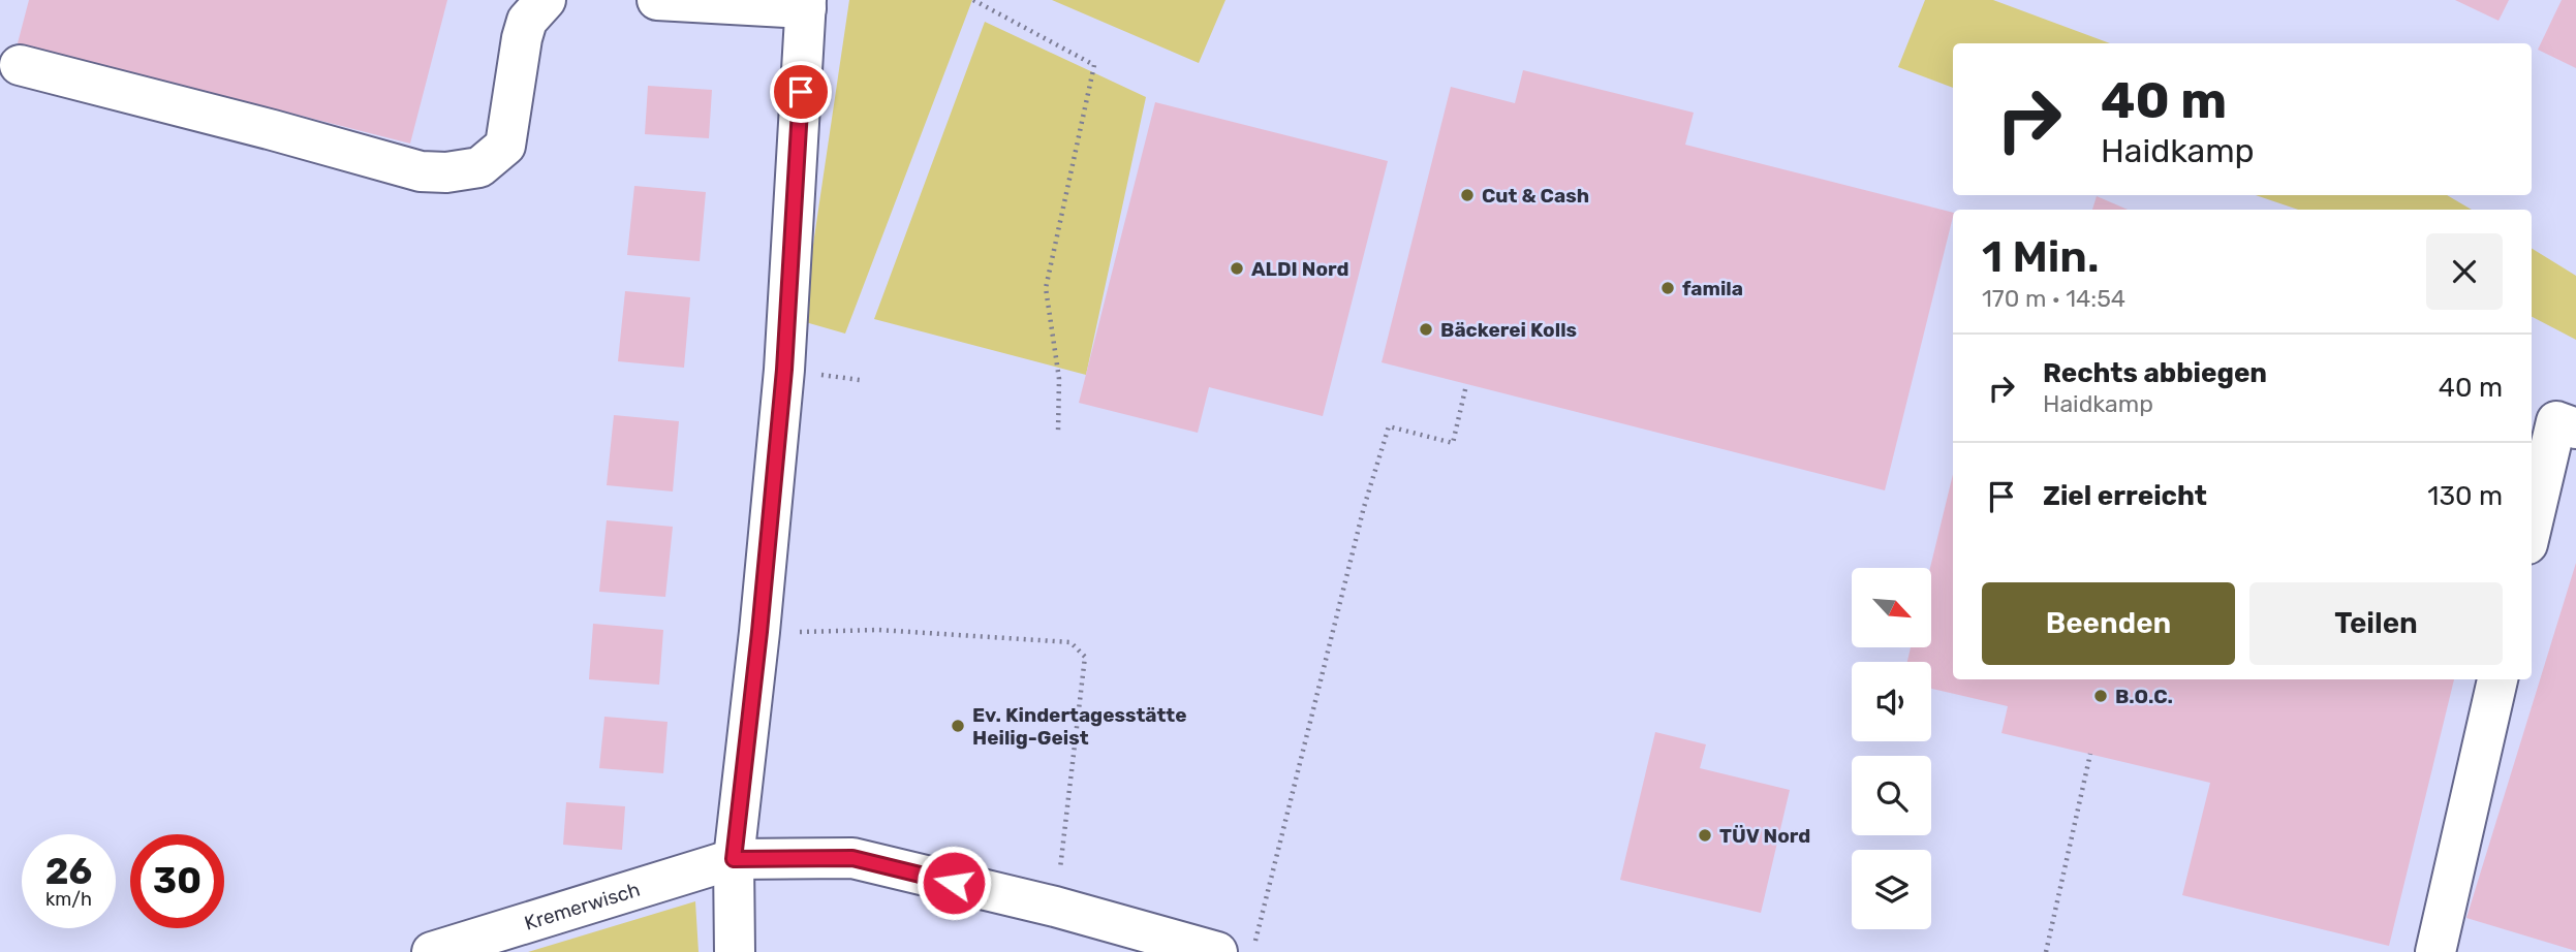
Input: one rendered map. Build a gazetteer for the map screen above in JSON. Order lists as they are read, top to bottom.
{
  "streets": {
    "street": ["Kremerwisch"]
  },
  "places": [
    "Cut & Cash",
    "ALDI Nord",
    "famila",
    "Bäckerei Kolls",
    "B.O.C.",
    "Ev. Kindertagesstätte Heilig-Geist",
    "TÜV Nord"
  ],
  "north": "bottom right",
  "page": {
    "turn": ["40 m", "Haidkamp"],
    "heading": ["1 Min.", "170 m · 14:54"],
    "list": [
      {
        "name": "Rechts abbiegen",
        "note": "Haidkamp",
        "value": "40 m"
      },
      {
        "name": "Ziel erreicht",
        "value": "130 m"
      }
    ],
    "buttons": ["Beenden", "Teilen"],
    "speed": "26 km/h",
    "limit": "30"
  }
}
